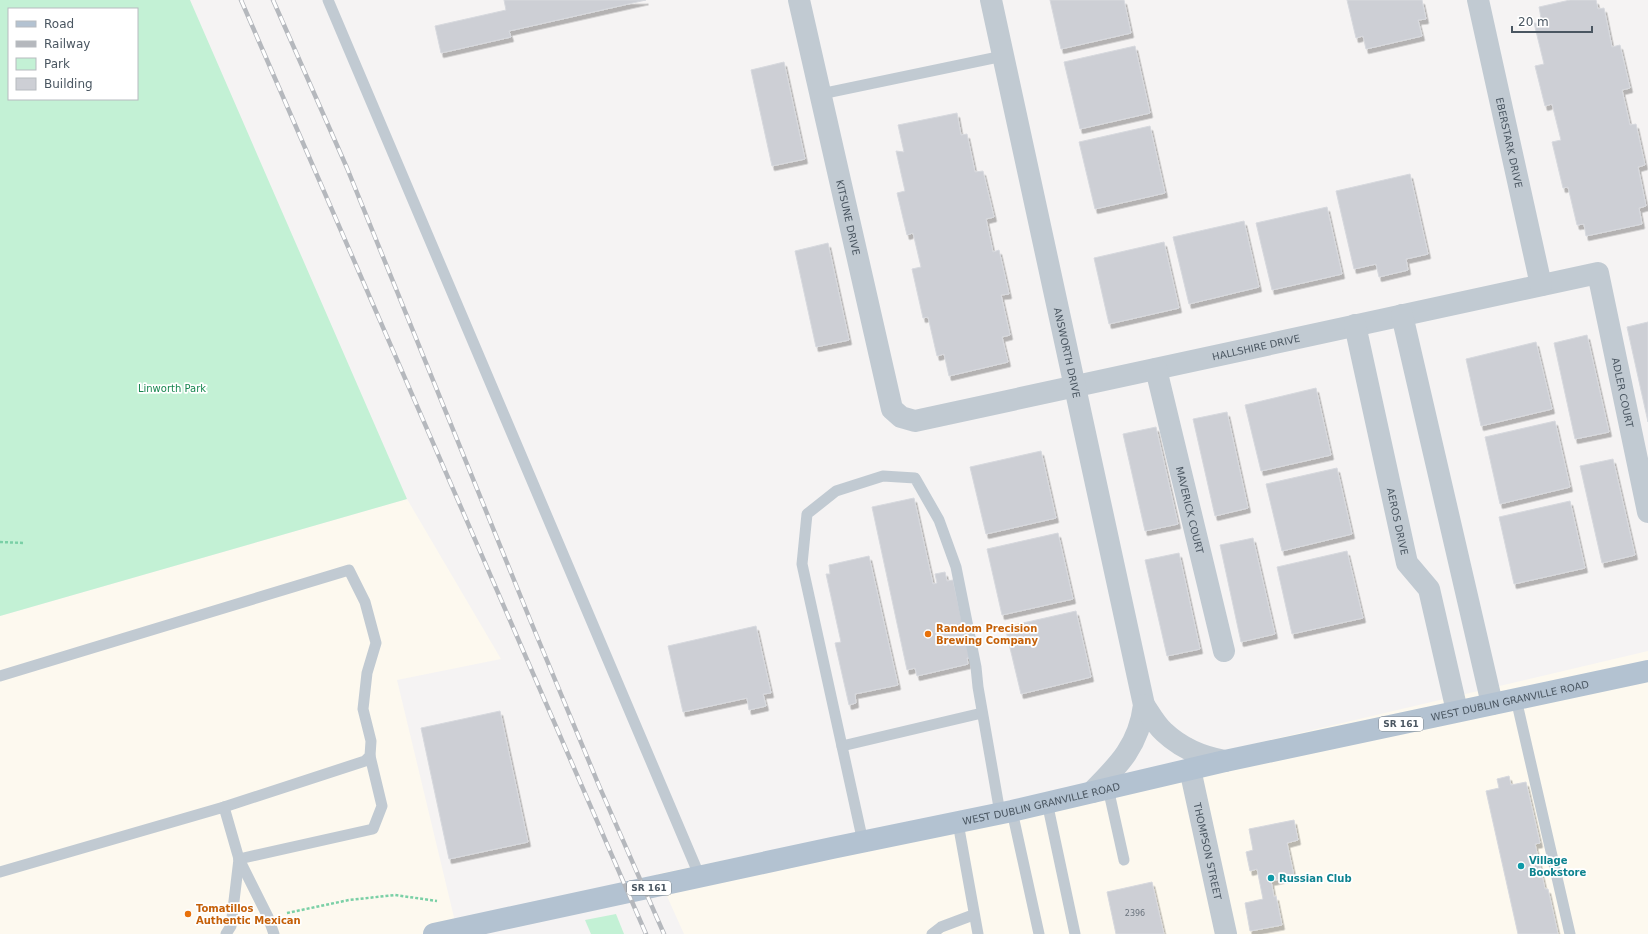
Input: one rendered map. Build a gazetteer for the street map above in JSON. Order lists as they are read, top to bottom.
{
  "streets": {
    "main road": ["WEST DUBLIN GRANVILLE ROAD", "SR 161"],
    "street": [
      "EBERSTARK DRIVE",
      "KITSUNE DRIVE",
      "HALLSHIRE DRIVE",
      "ANSWORTH DRIVE",
      "ADLER COURT",
      "MAVERICK COURT",
      "AEROS DRIVE",
      "THOMPSON STREET"
    ]
  },
  "crossings": [
    ["EBERSTARK DRIVE", "HALLSHIRE DRIVE"],
    ["KITSUNE DRIVE", "HALLSHIRE DRIVE"],
    ["HALLSHIRE DRIVE", "ANSWORTH DRIVE"],
    ["HALLSHIRE DRIVE", "ADLER COURT"],
    ["HALLSHIRE DRIVE", "MAVERICK COURT"],
    ["HALLSHIRE DRIVE", "AEROS DRIVE"],
    ["ANSWORTH DRIVE", "WEST DUBLIN GRANVILLE ROAD"],
    ["AEROS DRIVE", "WEST DUBLIN GRANVILLE ROAD"],
    ["WEST DUBLIN GRANVILLE ROAD", "THOMPSON STREET"]
  ],
  "parks": ["Linworth Park"],
  "places": [
    "Random Precision Brewing Company",
    "Village Bookstore",
    "Russian Club",
    "Tomatillos Authentic Mexican"
  ],
  "house_numbers": ["2396"],
  "legend": [
    "Road",
    "Railway",
    "Park",
    "Building"
  ],
  "scale_bar": "20 m"
}
